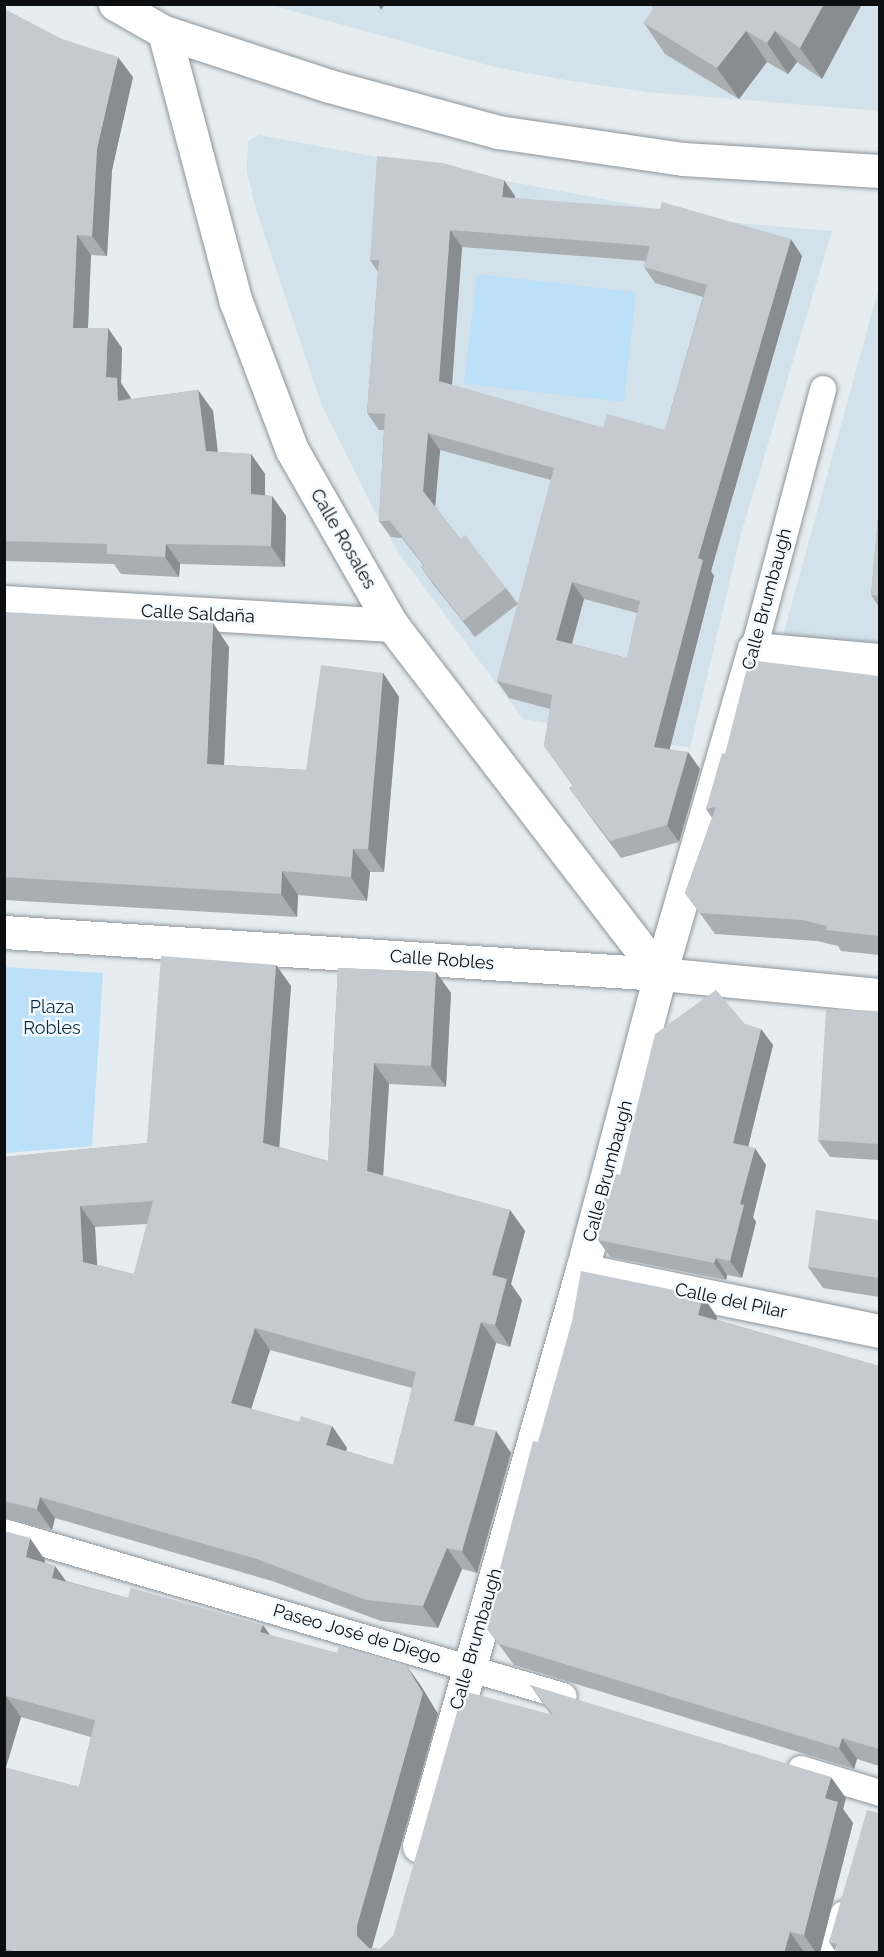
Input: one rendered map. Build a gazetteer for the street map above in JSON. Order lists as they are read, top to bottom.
{
  "streets": {
    "street": [
      "Calle Rosales",
      "Calle Brumbaugh",
      "Calle Saldaña",
      "Calle Robles",
      "Calle del Pilar",
      "Paseo José de Diego"
    ]
  },
  "crossings": [
    ["Calle Rosales", "Calle Brumbaugh"],
    ["Calle Rosales", "Calle Saldaña"],
    ["Calle Rosales", "Calle Robles"],
    ["Calle Brumbaugh", "Calle Robles"],
    ["Calle Brumbaugh", "Calle del Pilar"],
    ["Calle Brumbaugh", "Paseo José de Diego"]
  ],
  "parks": ["Plaza Robles"]
}
